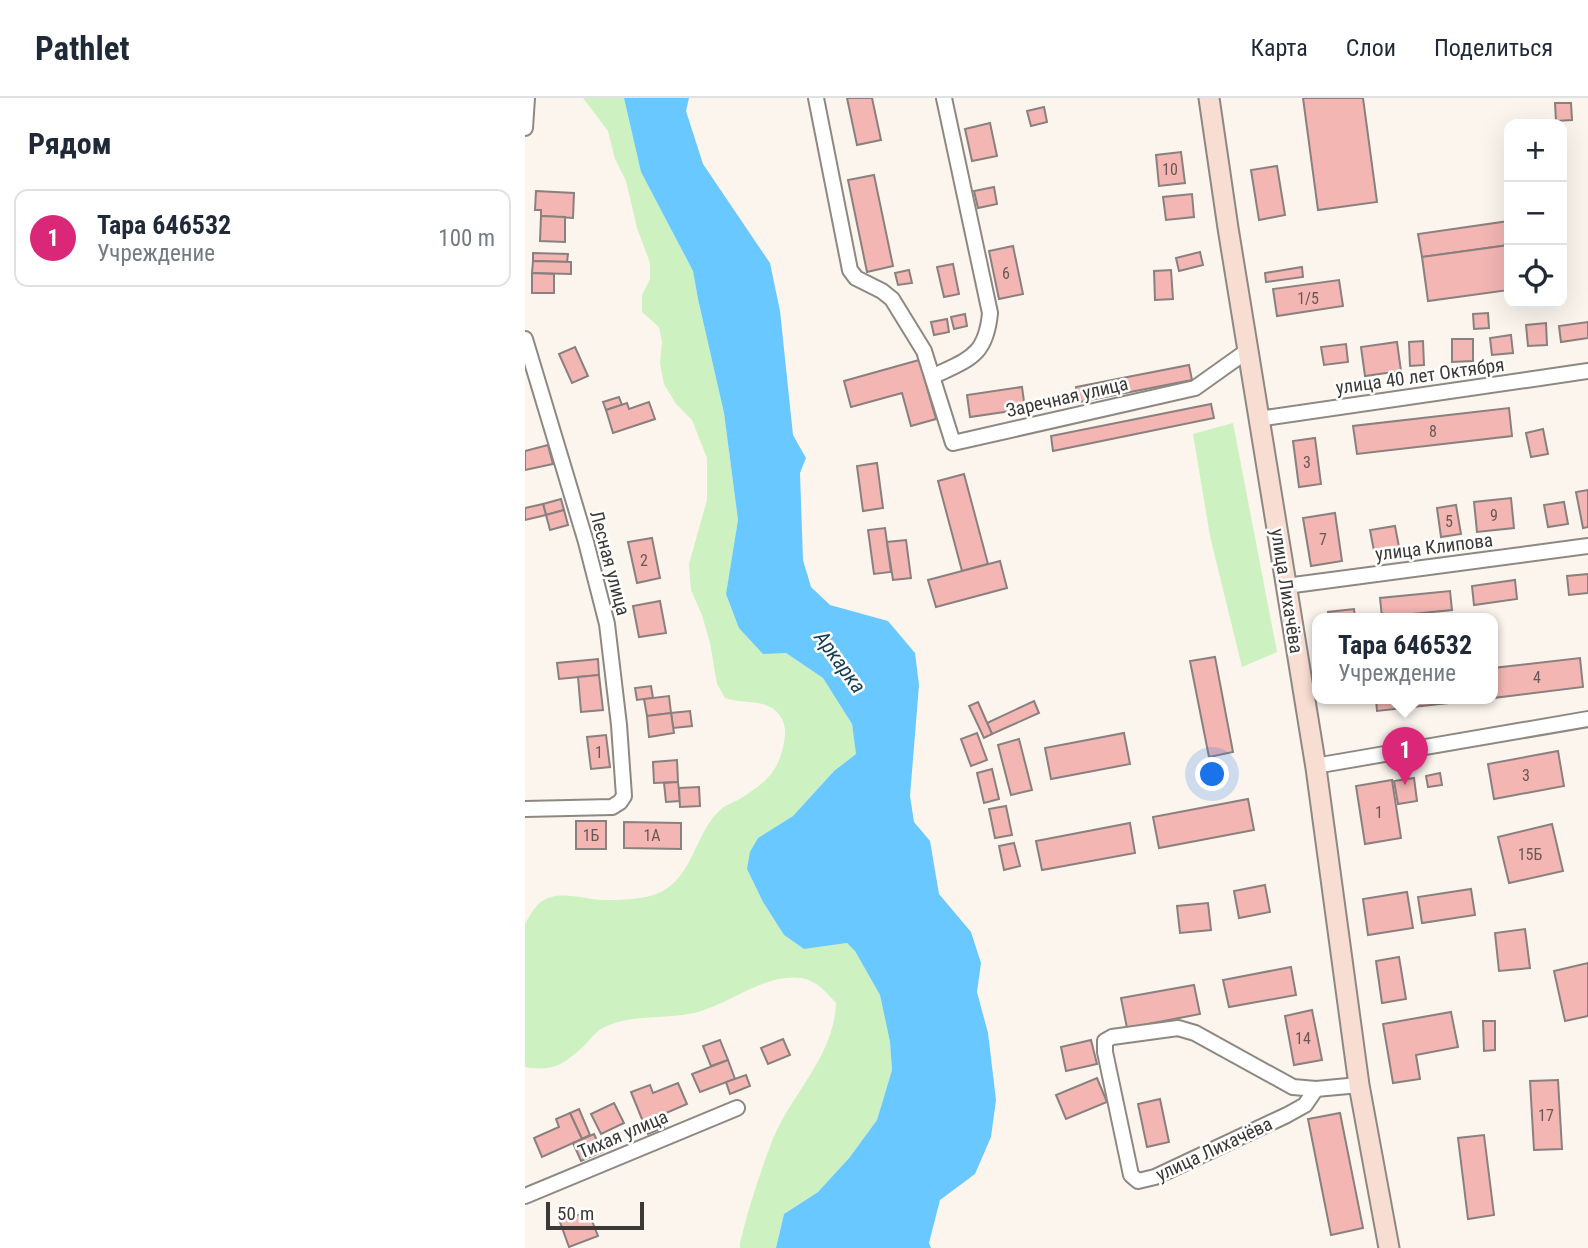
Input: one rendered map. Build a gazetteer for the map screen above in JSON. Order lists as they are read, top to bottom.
{
  "streets": {
    "street": [
      "улица 40 лет Октября",
      "Заречная улица",
      "улица Клипова",
      "Лесная улица",
      "улица Лихачёва",
      "Тихая улица"
    ]
  },
  "crossings": [
    ["улица 40 лет Октября", "улица Лихачёва"],
    ["Заречная улица", "улица Лихачёва"],
    ["улица Клипова", "улица Лихачёва"]
  ],
  "water": ["Аркарка"],
  "house_numbers": [
    "10",
    "6",
    "1/5",
    "8",
    "3",
    "9",
    "5",
    "7",
    "2",
    "4",
    "1",
    "3",
    "1",
    "1Б",
    "1А",
    "15Б",
    "14",
    "17"
  ],
  "scale_bar": "50 m",
  "page": {
    "header": "Pathlet",
    "nav": ["Карта", "Слои", "Поделиться"],
    "heading": "Рядом",
    "map_buttons": ["+", "−"],
    "list": [
      {
        "mark": "1",
        "name": "Тара 646532",
        "note": "Учреждение",
        "value": "100 m"
      }
    ],
    "popup": ["Тара 646532", "Учреждение"],
    "pins": "1",
    "scale": "50 m"
  }
}
